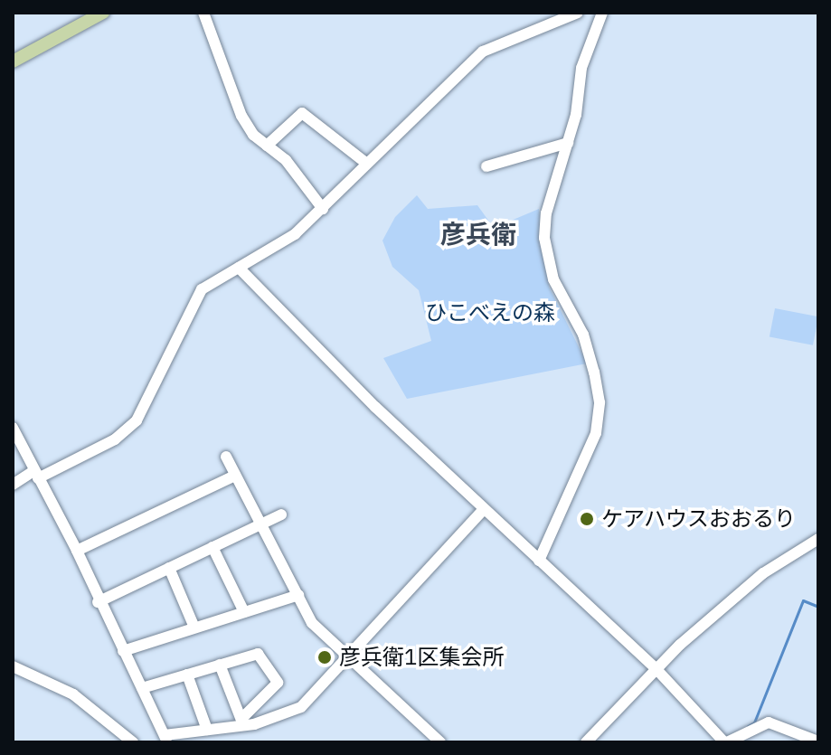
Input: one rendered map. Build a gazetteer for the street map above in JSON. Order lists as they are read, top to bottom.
{
  "districts": ["彦兵衛"],
  "parks": ["ひこべえの森"],
  "places": ["ケアハウスおおるり", "彦兵衛1区集会所"]
}
